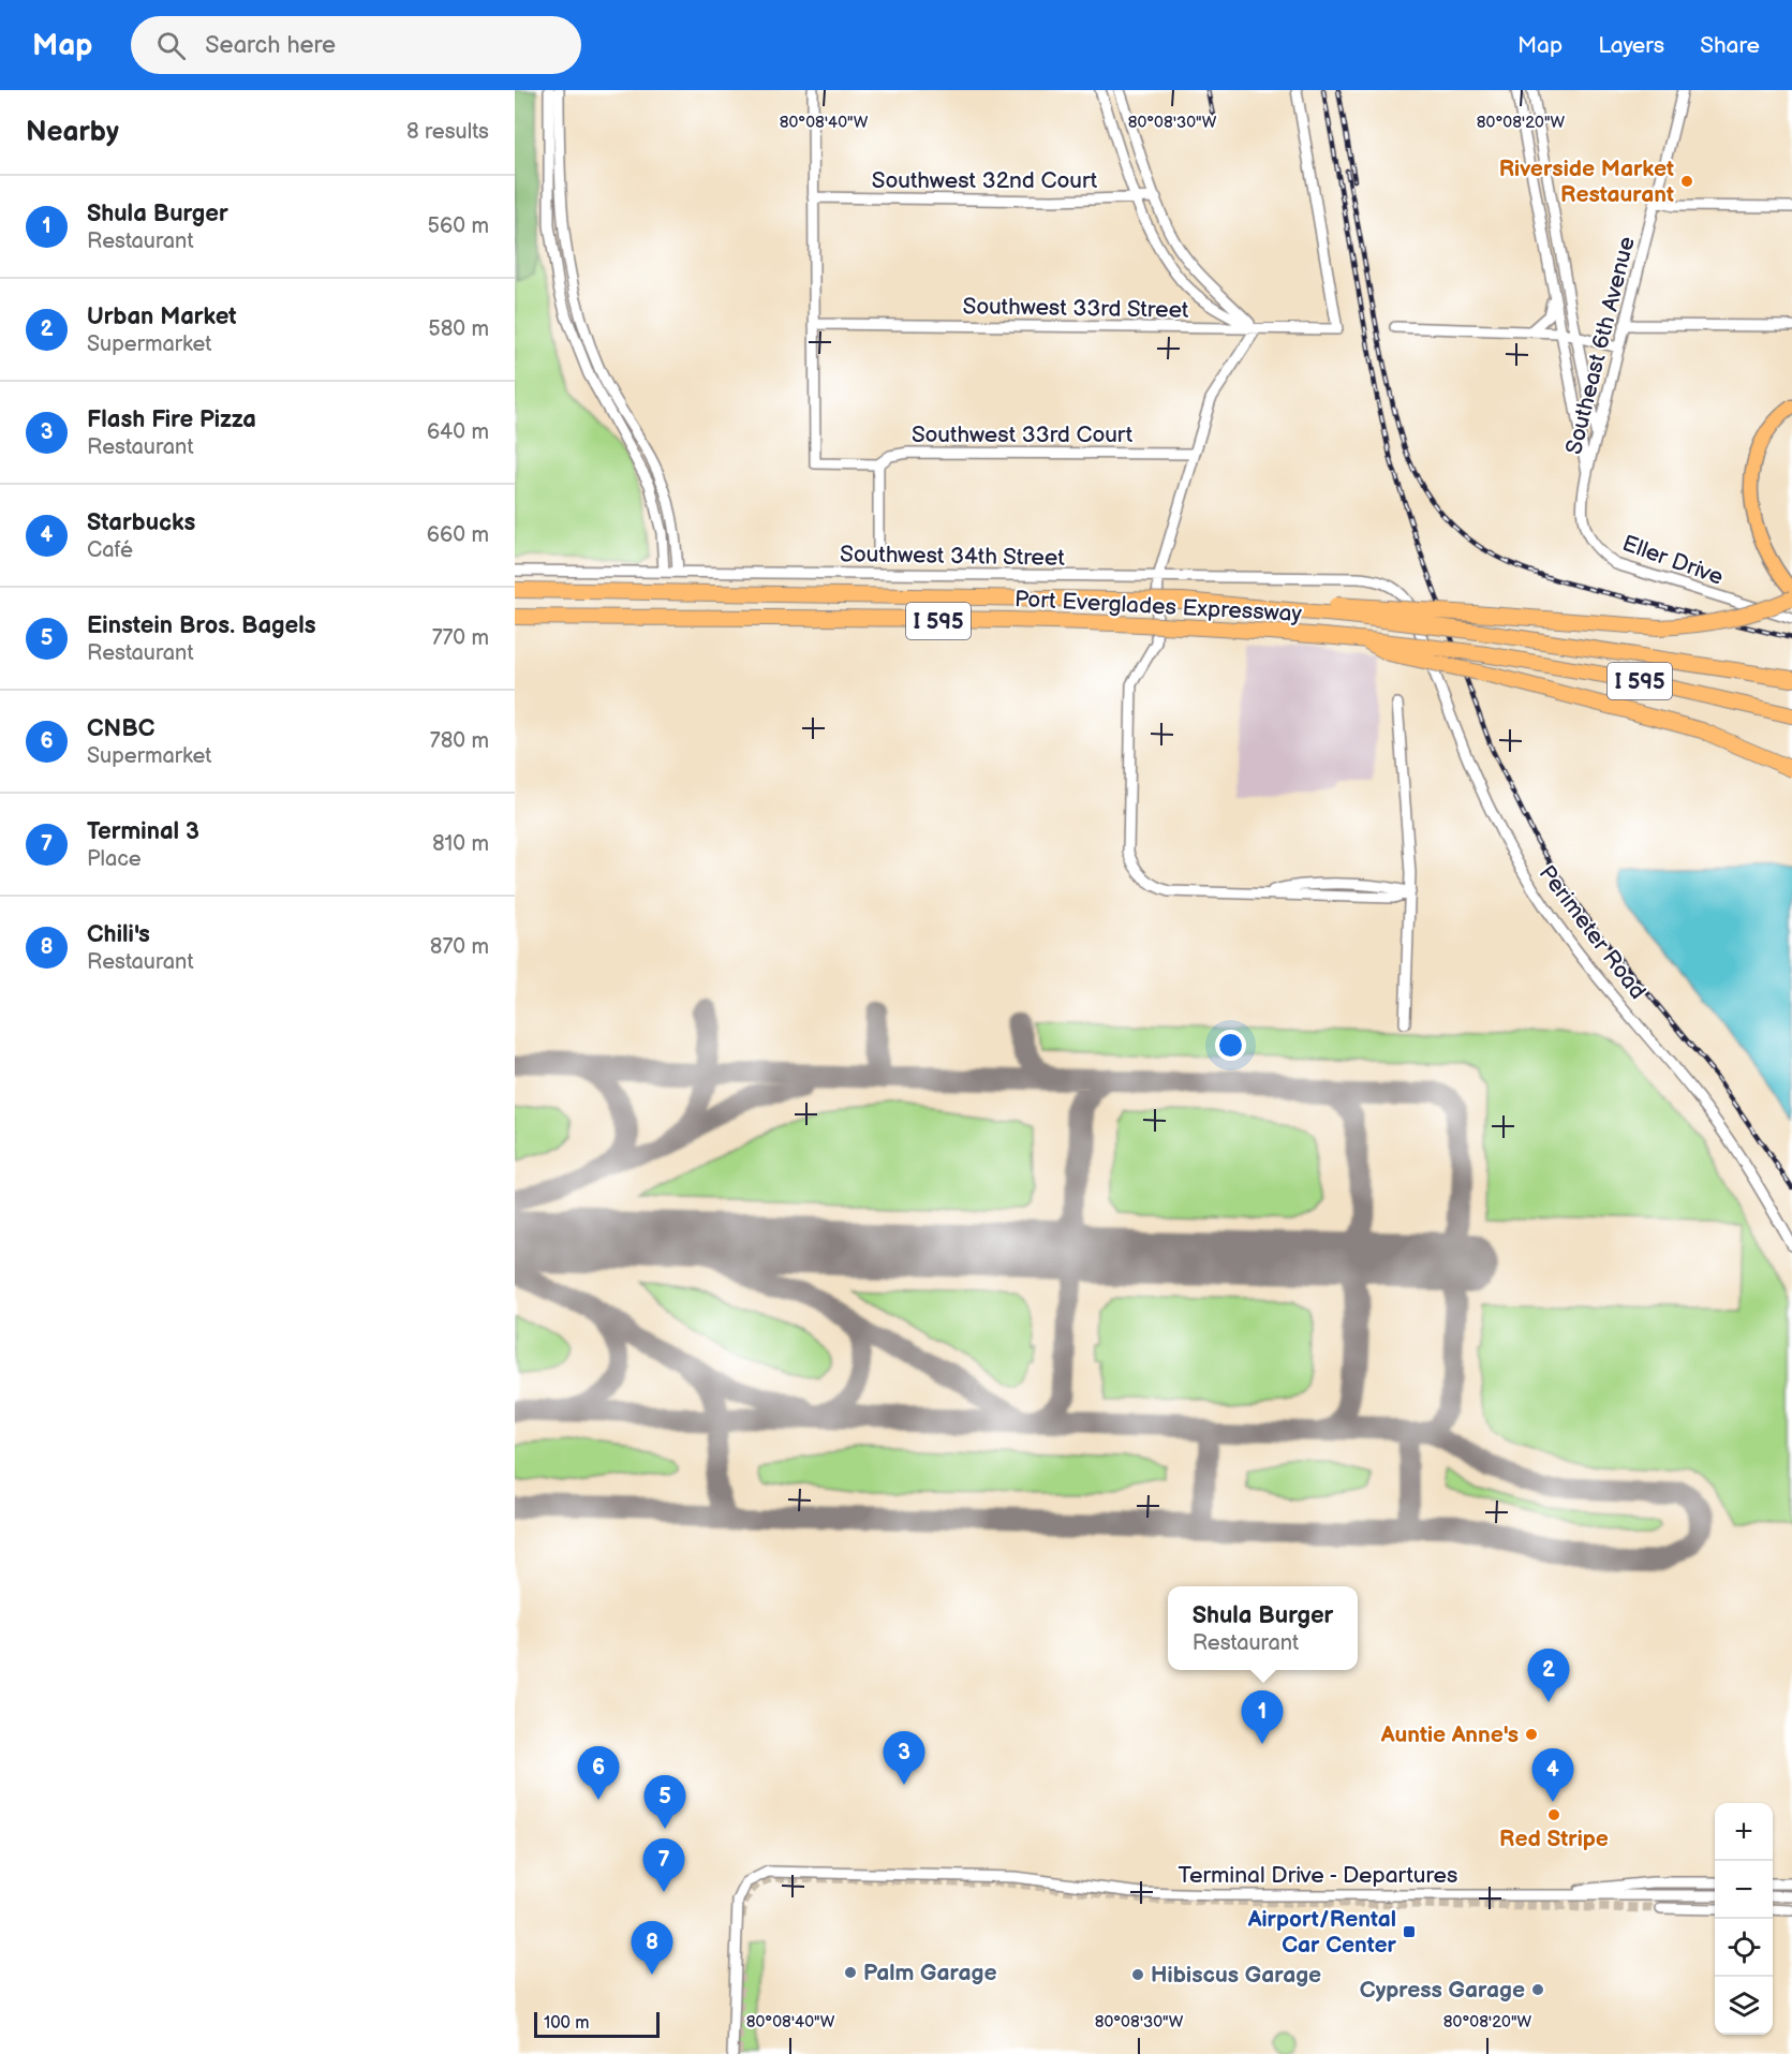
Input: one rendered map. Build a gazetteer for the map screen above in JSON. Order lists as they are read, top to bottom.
{
  "streets": {
    "highway": ["Port Everglades Expressway", "I 595"],
    "street": [
      "Southwest 32nd Court",
      "Southwest 33rd Street",
      "Southeast 6th Avenue",
      "Southwest 33rd Court",
      "Southwest 34th Street",
      "Eller Drive",
      "Perimeter Road",
      "Terminal Drive - Departures"
    ]
  },
  "crossings": [
    ["Southwest 33rd Street", "Southwest 33rd Court"],
    ["Southeast 6th Avenue", "Eller Drive"],
    ["Southwest 34th Street", "Perimeter Road"]
  ],
  "places": {
    "other": [
      "Riverside Market Restaurant",
      "Auntie Anne's",
      "Red Stripe",
      "Palm Garage",
      "Hibiscus Garage",
      "Cypress Garage"
    ],
    "transit": ["Airport/Rental Car Center"]
  },
  "scale_bar": "100 m",
  "page": {
    "header": "Map",
    "search": "Search here",
    "nav": ["Map", "Layers", "Share"],
    "heading": ["Nearby", "8 results"],
    "list": [
      {
        "mark": "1",
        "name": "Shula Burger",
        "note": "Restaurant",
        "value": "560 m"
      },
      {
        "mark": "2",
        "name": "Urban Market",
        "note": "Supermarket",
        "value": "580 m"
      },
      {
        "mark": "3",
        "name": "Flash Fire Pizza",
        "note": "Restaurant",
        "value": "640 m"
      },
      {
        "mark": "4",
        "name": "Starbucks",
        "note": "Café",
        "value": "660 m"
      },
      {
        "mark": "5",
        "name": "Einstein Bros. Bagels",
        "note": "Restaurant",
        "value": "770 m"
      },
      {
        "mark": "6",
        "name": "CNBC",
        "note": "Supermarket",
        "value": "780 m"
      },
      {
        "mark": "7",
        "name": "Terminal 3",
        "note": "Place",
        "value": "810 m"
      },
      {
        "mark": "8",
        "name": "Chili's",
        "note": "Restaurant",
        "value": "870 m"
      }
    ],
    "popup": ["Shula Burger", "Restaurant"],
    "pins": [
      "2",
      "1",
      "3",
      "6",
      "4",
      "5",
      "7",
      "8"
    ],
    "map_buttons": ["+", "−"],
    "scale": "100 m"
  },
  "coordinates": ["80°08'40\"W", "80°08'30\"W", "80°08'20\"W"]
}
